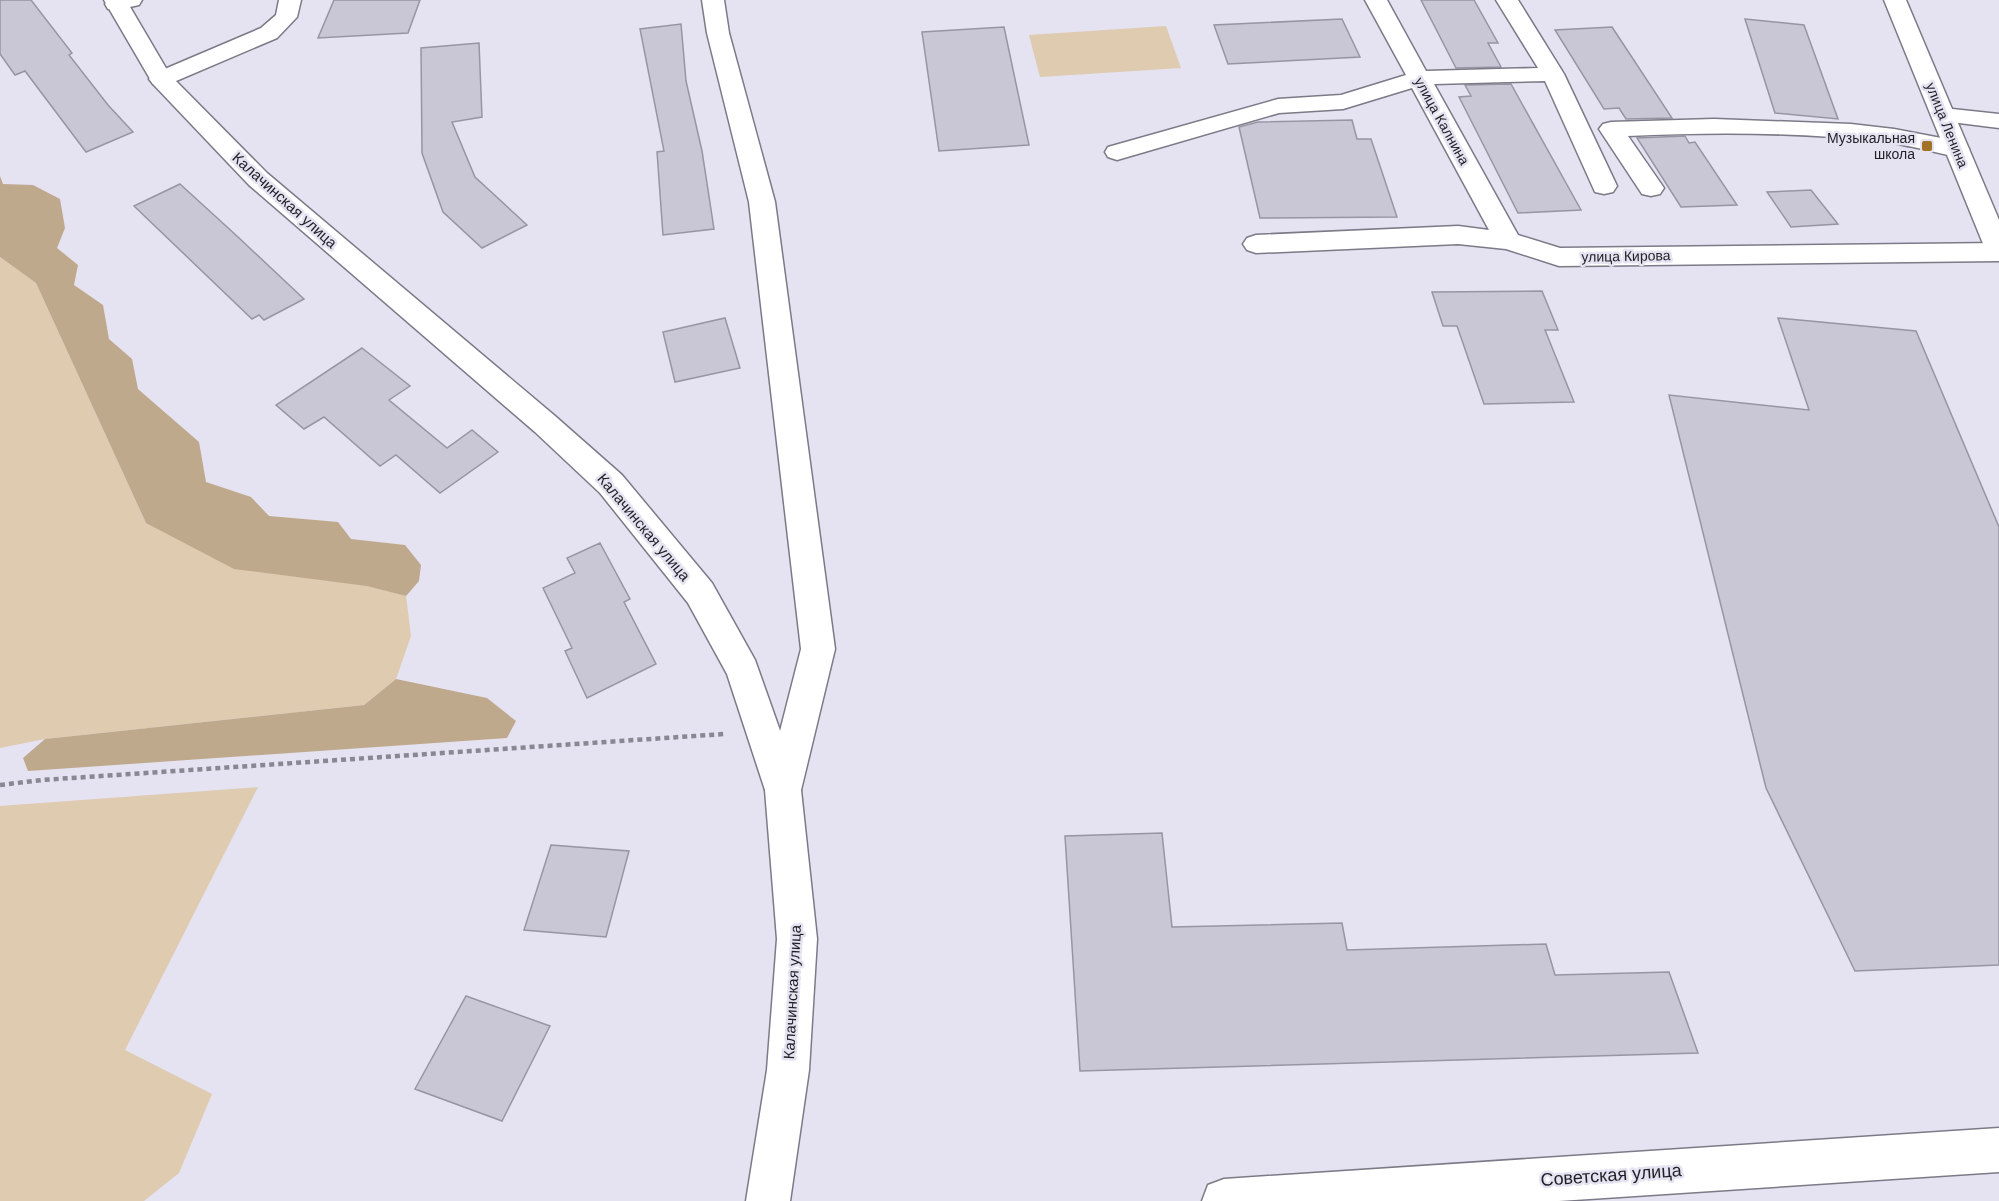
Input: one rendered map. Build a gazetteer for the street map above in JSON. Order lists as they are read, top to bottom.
{
  "streets": {
    "main road": [
      "улица Калнина",
      "улица Ленина",
      "Калачинская улица",
      "улица Кирова",
      "Советская улица"
    ]
  },
  "crossings": [
    ["улица Калнина", "улица Кирова"],
    ["улица Ленина", "улица Кирова"]
  ],
  "places": {
    "transit": ["Музыкальная школа"]
  }
}
